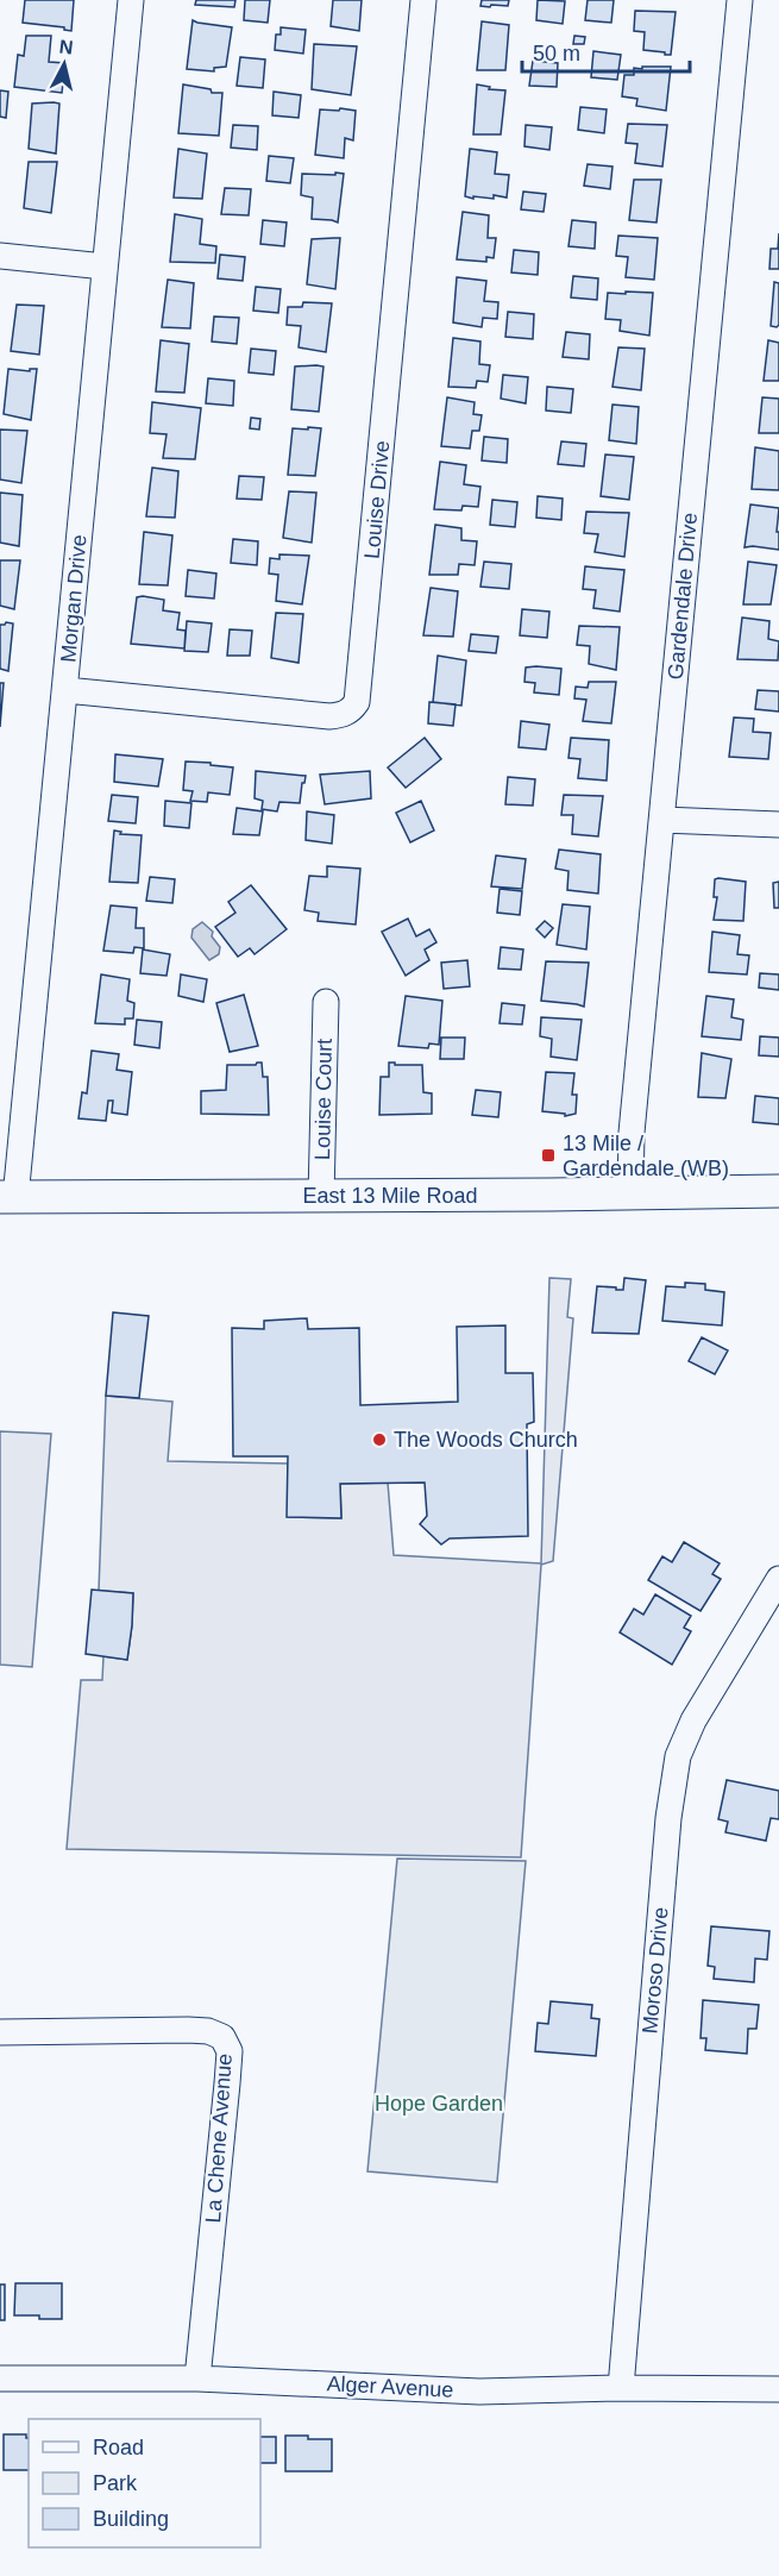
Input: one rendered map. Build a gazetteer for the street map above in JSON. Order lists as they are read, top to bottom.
{
  "streets": {
    "main road": ["East 13 Mile Road"],
    "street": [
      "Louise Drive",
      "Gardendale Drive",
      "Morgan Drive",
      "Louise Court",
      "Moroso Drive",
      "La Chene Avenue",
      "Alger Avenue"
    ]
  },
  "crossings": [
    ["Louise Drive", "Morgan Drive"],
    ["Gardendale Drive", "East 13 Mile Road"],
    ["Morgan Drive", "East 13 Mile Road"],
    ["Louise Court", "East 13 Mile Road"],
    ["Moroso Drive", "Alger Avenue"],
    ["La Chene Avenue", "Alger Avenue"]
  ],
  "parks": ["Hope Garden"],
  "places": {
    "transit": ["13 Mile / Gardendale (WB)"],
    "other": ["The Woods Church"]
  },
  "legend": ["Road", "Park", "Building"],
  "scale_bar": "50 m",
  "north": "top"
}
